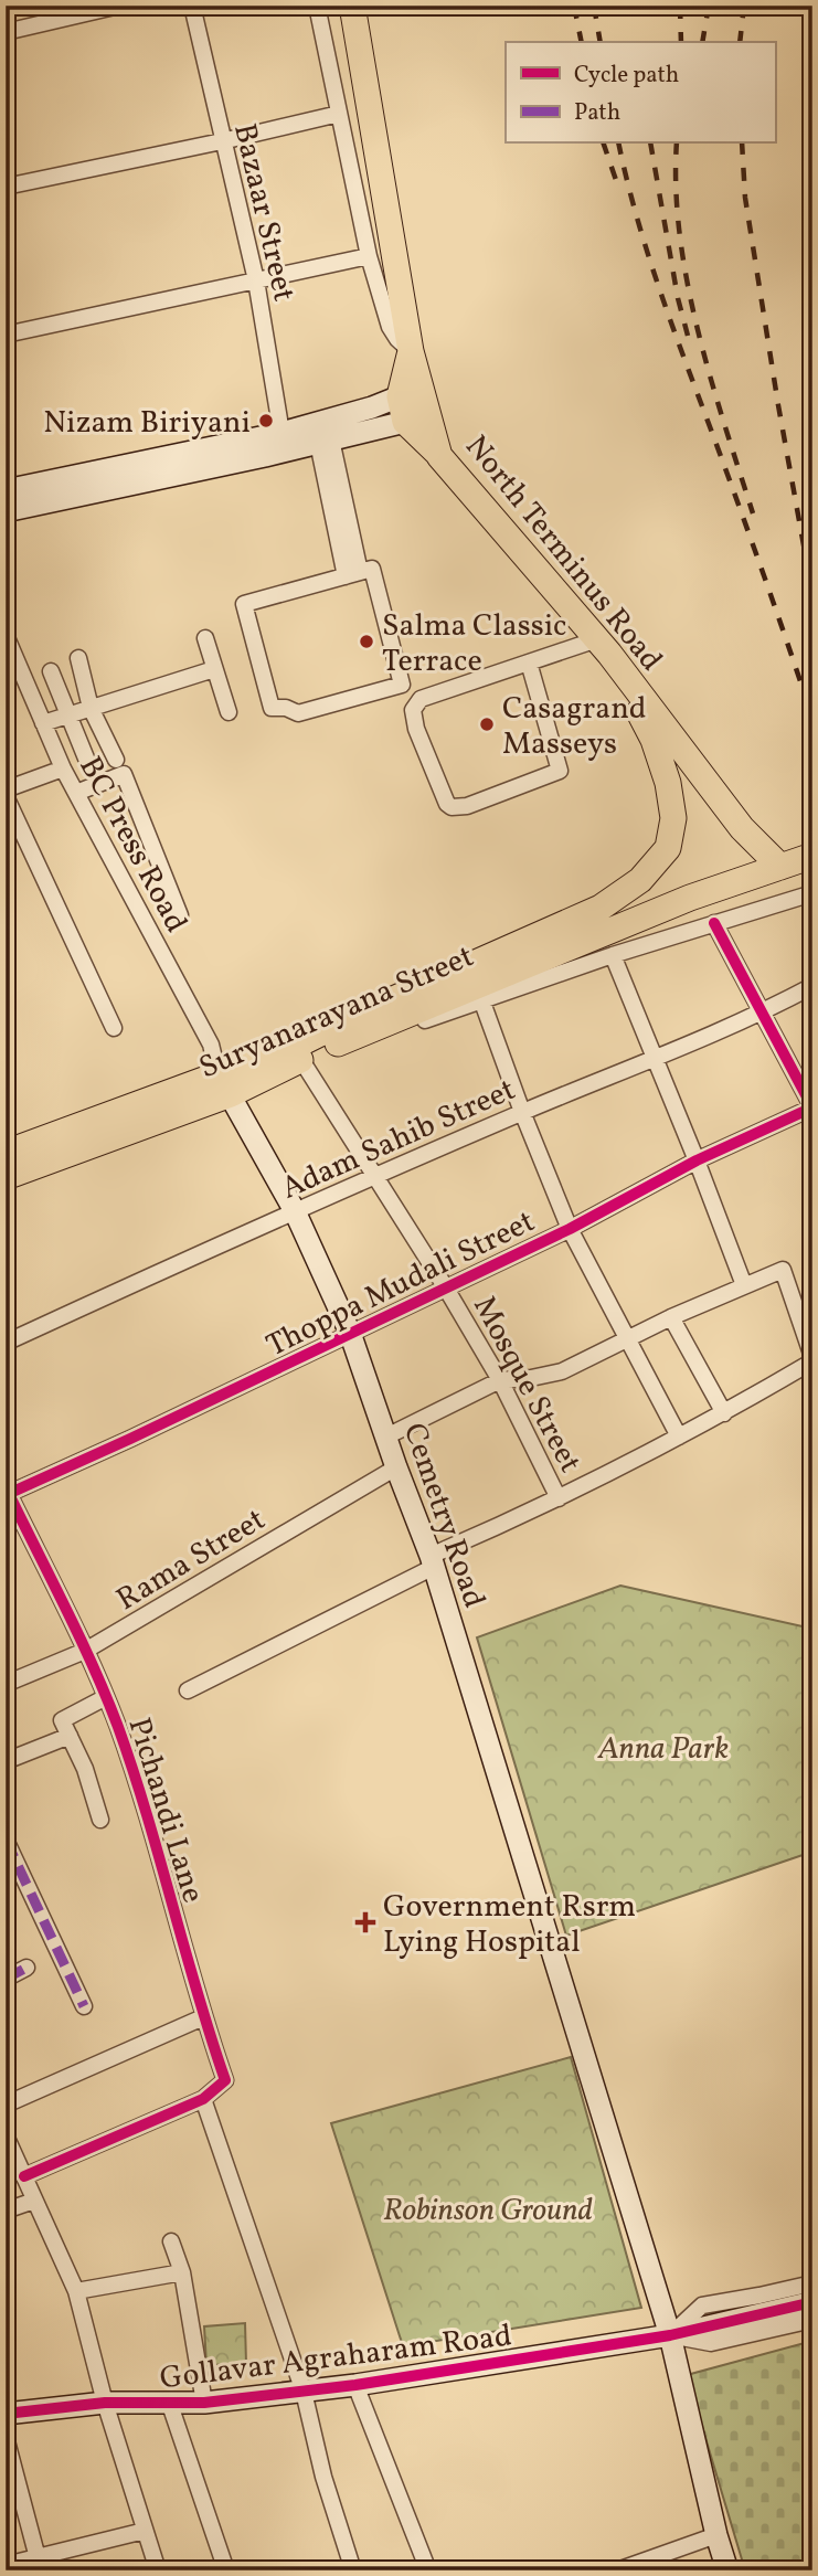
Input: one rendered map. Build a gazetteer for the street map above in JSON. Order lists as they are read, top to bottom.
{
  "streets": {
    "main road": [
      "North Terminus Road",
      "Suryanarayana Street",
      "Cemetry Road",
      "Gollavar Agraharam Road"
    ],
    "street": [
      "Bazaar Street",
      "BC Press Road",
      "Adam Sahib Street",
      "Thoppa Mudali Street",
      "Mosque Street",
      "Rama Street",
      "Pichandi Lane"
    ]
  },
  "crossings": [
    ["North Terminus Road", "Suryanarayana Street"],
    ["BC Press Road", "Suryanarayana Street"],
    ["BC Press Road", "Cemetry Road"],
    ["Suryanarayana Street", "Mosque Street"],
    ["Suryanarayana Street", "Cemetry Road"],
    ["Adam Sahib Street", "Mosque Street"],
    ["Adam Sahib Street", "Cemetry Road"],
    ["Thoppa Mudali Street", "Mosque Street"],
    ["Thoppa Mudali Street", "Cemetry Road"],
    ["Thoppa Mudali Street", "Pichandi Lane"],
    ["Cemetry Road", "Rama Street"],
    ["Cemetry Road", "Gollavar Agraharam Road"],
    ["Rama Street", "Pichandi Lane"]
  ],
  "parks": ["Anna Park", "Robinson Ground"],
  "places": {
    "other": ["Nizam Biriyani", "Salma Classic Terrace", "Casagrand Masseys"],
    "health": ["Government Rsrm Lying Hospital"]
  },
  "legend": ["Cycle path", "Path"]
}
